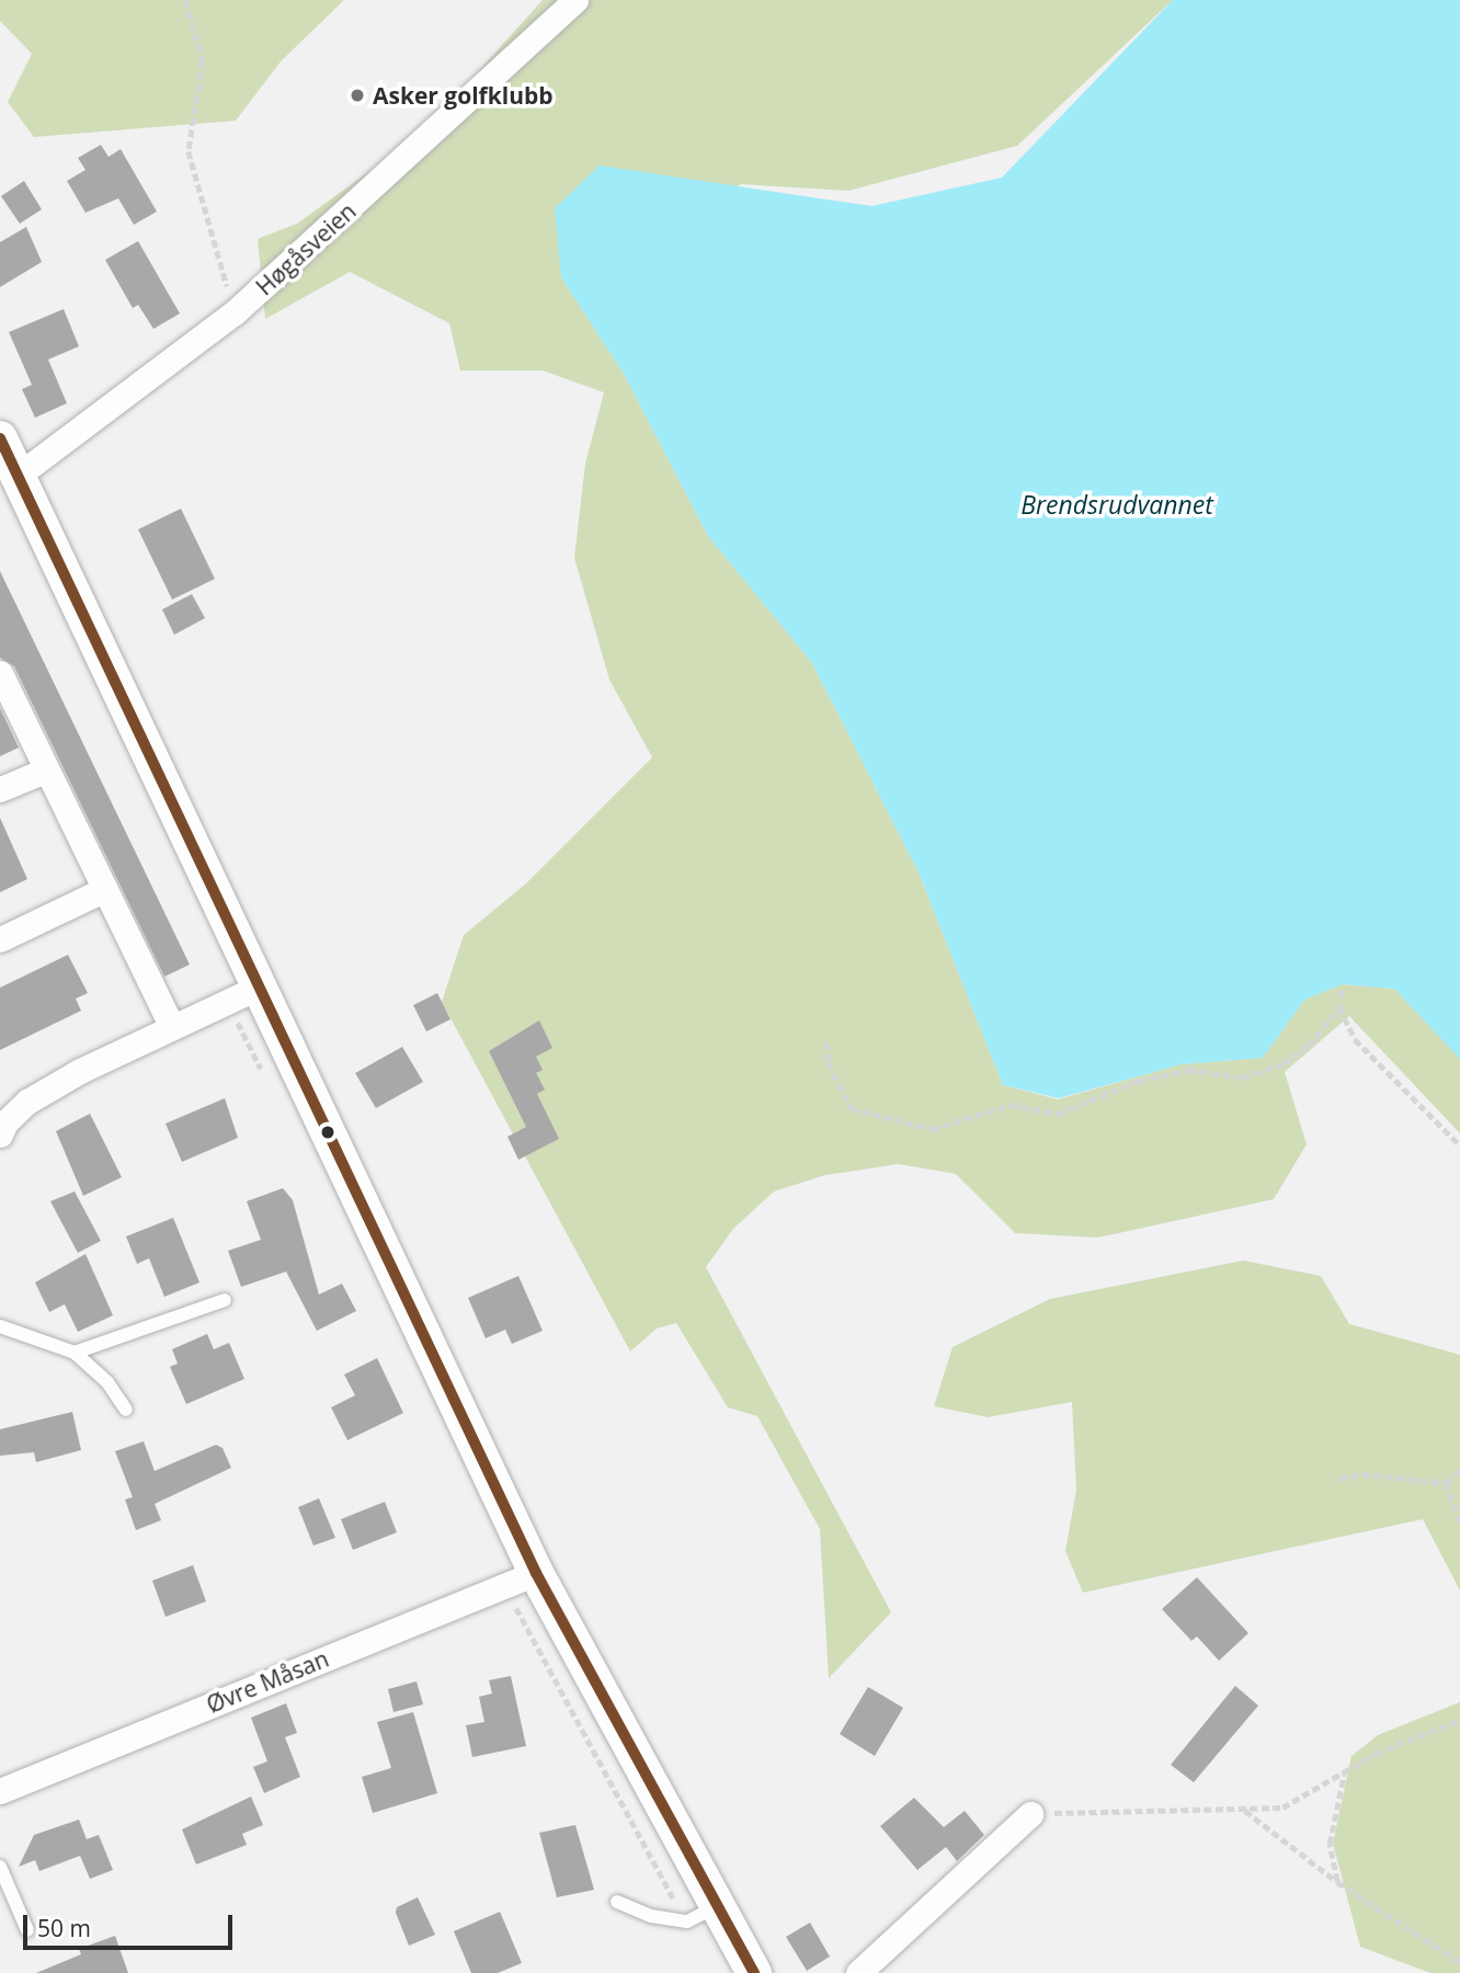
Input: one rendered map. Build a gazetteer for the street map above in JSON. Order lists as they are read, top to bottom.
{
  "streets": {
    "street": ["Høgåsveien", "Øvre Måsan"]
  },
  "water": ["Brendsrudvannet"],
  "places": ["Asker golfklubb"],
  "scale_bar": "50 m"
}
